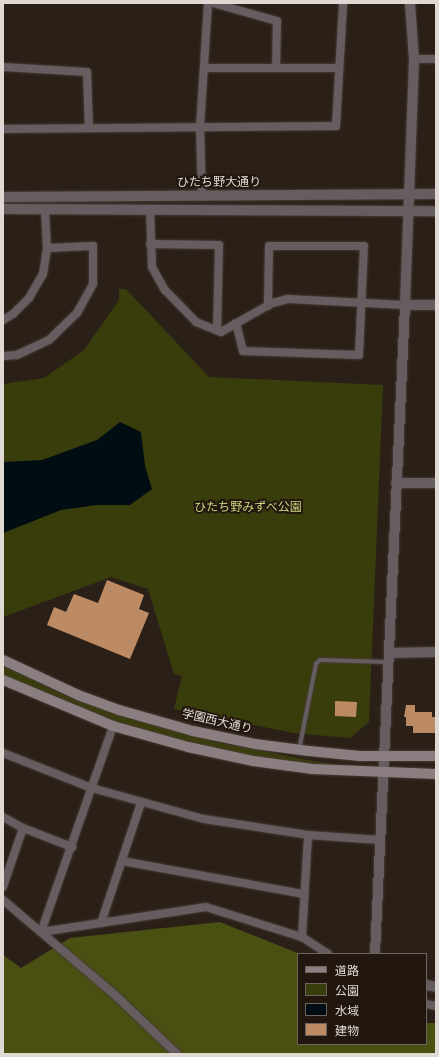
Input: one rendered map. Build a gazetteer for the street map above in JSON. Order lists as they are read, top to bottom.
{
  "streets": {
    "main road": ["学園西大通り"],
    "street": ["ひたち野大通り"]
  },
  "parks": ["ひたち野みずべ公園"],
  "legend": [
    "道路",
    "公園",
    "水域",
    "建物"
  ]
}
